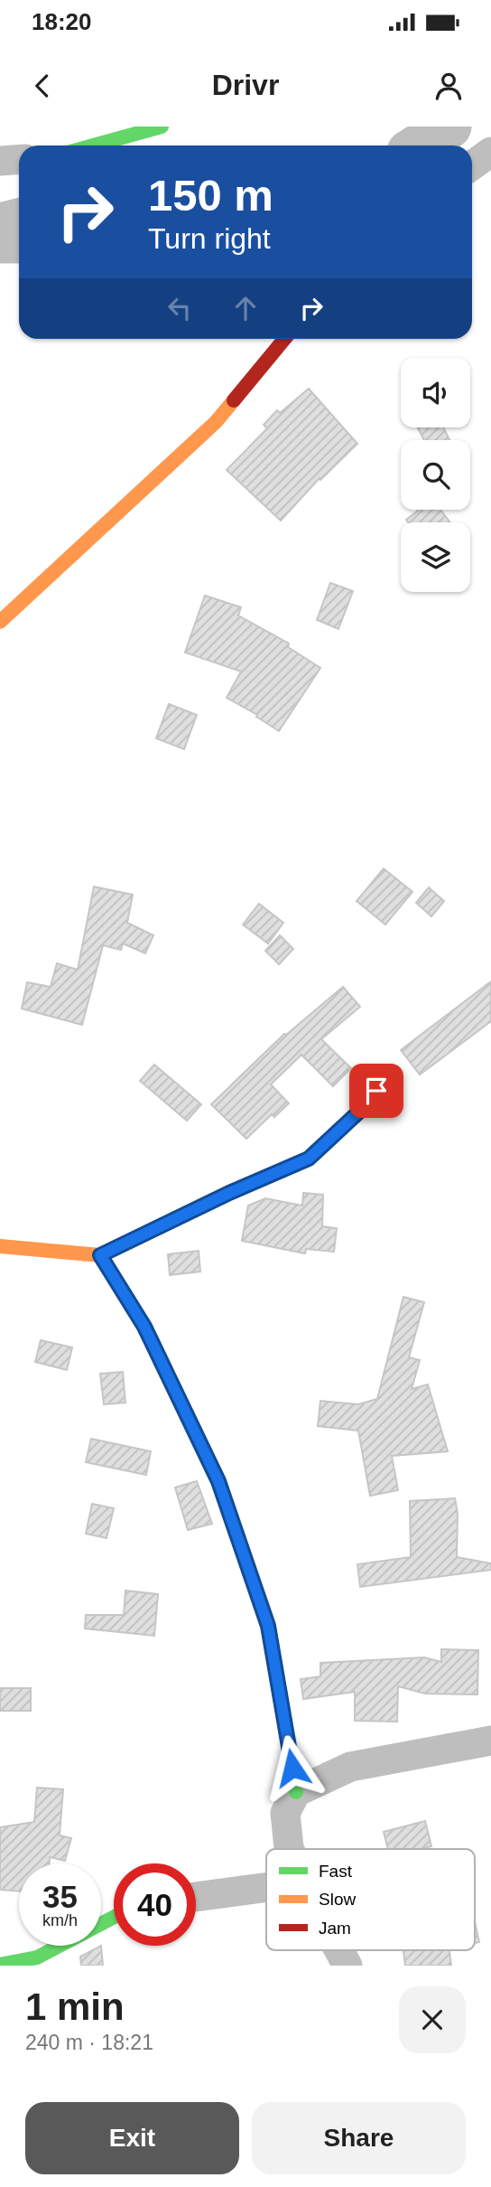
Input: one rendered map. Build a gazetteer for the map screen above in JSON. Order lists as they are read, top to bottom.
{
  "legend": ["Fast", "Slow", "Jam"],
  "page": {
    "status": "18:20",
    "header": "Drivr",
    "turn": ["150 m", "Turn right"],
    "speed": "35 km/h",
    "limit": "40",
    "heading": ["1 min", "240 m · 18:21"],
    "buttons": ["Exit", "Share"]
  }
}
